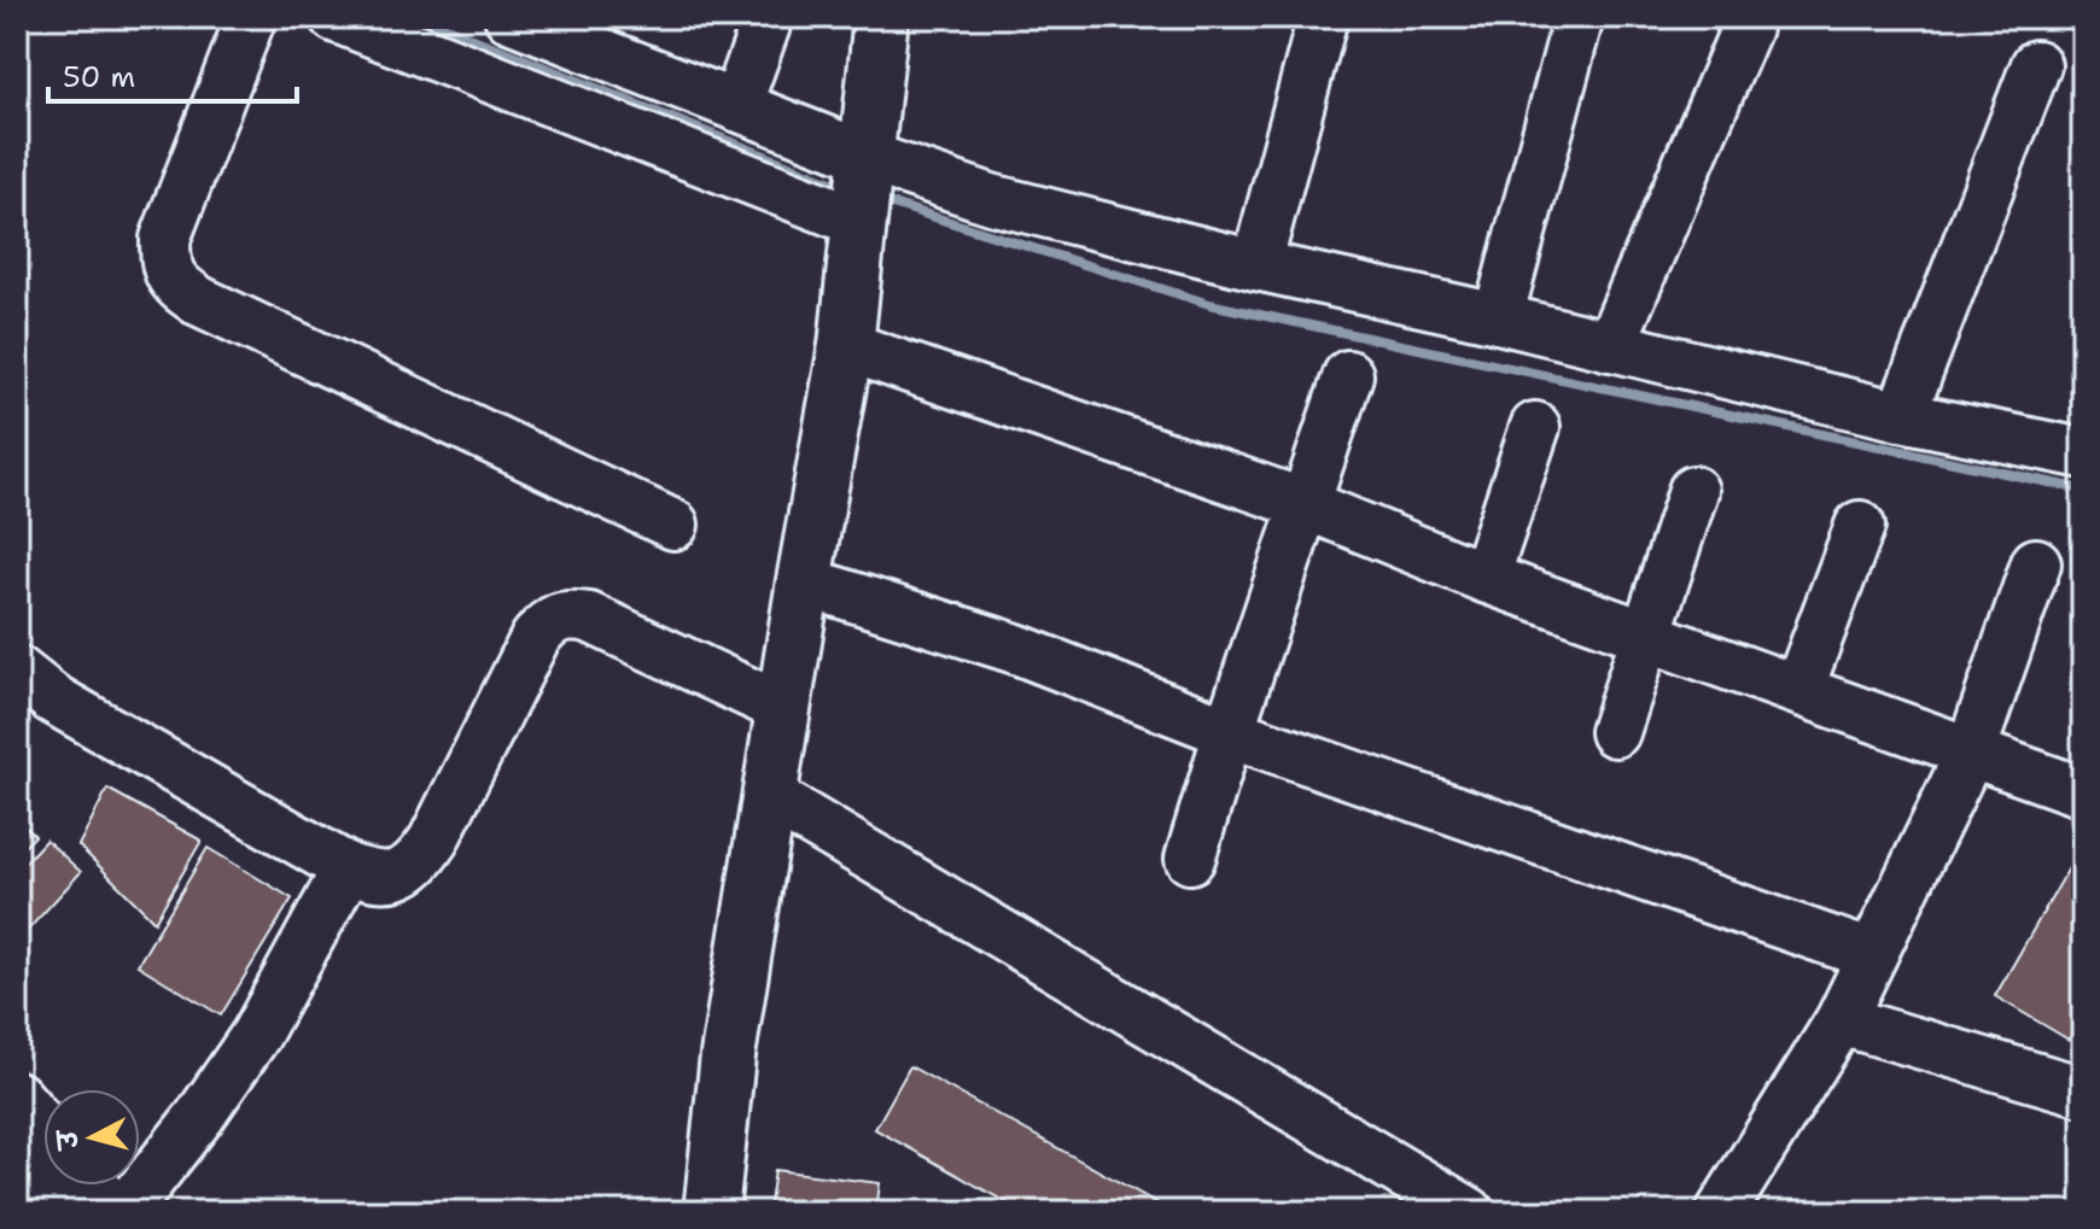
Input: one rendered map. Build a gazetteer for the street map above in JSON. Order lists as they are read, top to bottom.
{
  "scale_bar": "50 m",
  "north": "left"
}
